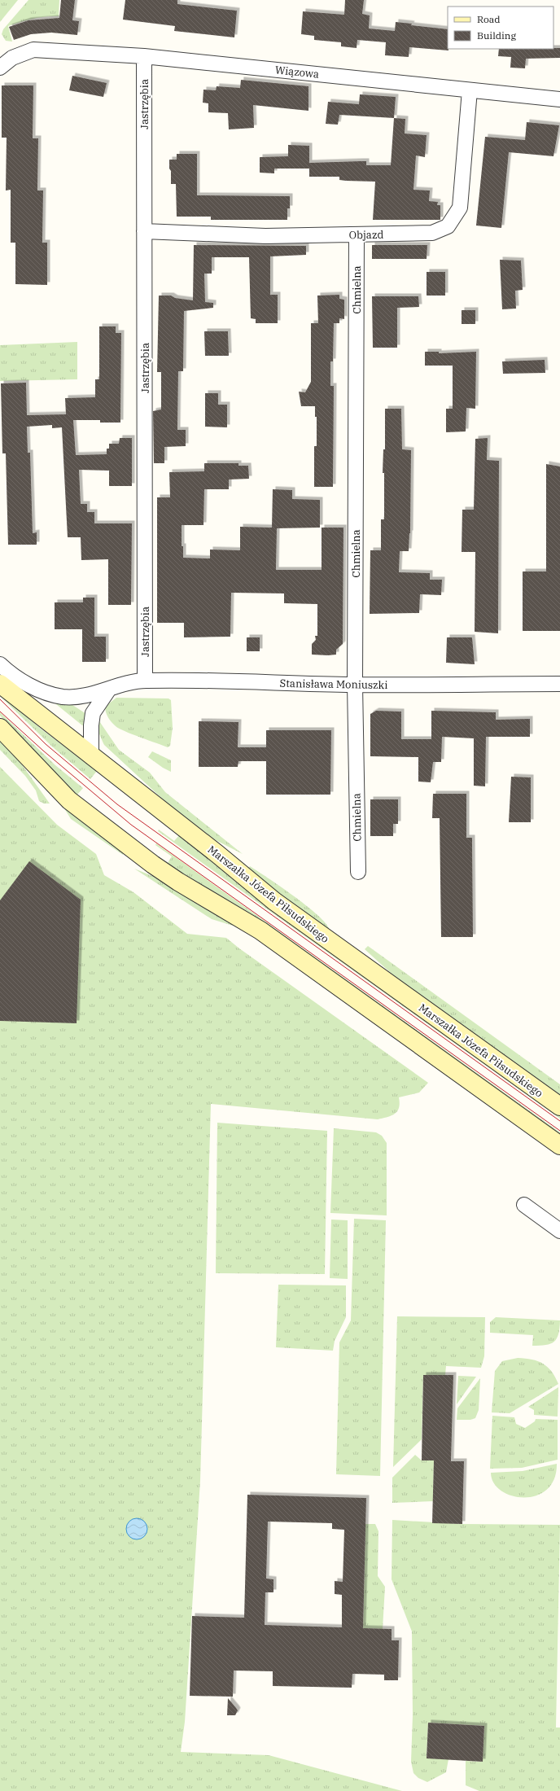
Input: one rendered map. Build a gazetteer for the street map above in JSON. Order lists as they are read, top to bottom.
{
  "streets": {
    "main road": ["Marszałka Józefa Piłsudskiego"],
    "street": [
      "Wiązowa",
      "Jastrzębia",
      "Objazd",
      "Chmielna",
      "Stanisława Moniuszki"
    ]
  },
  "crossings": [
    ["Wiązowa", "Jastrzębia"],
    ["Wiązowa", "Objazd"],
    ["Jastrzębia", "Objazd"],
    ["Jastrzębia", "Stanisława Moniuszki"],
    ["Objazd", "Chmielna"],
    ["Chmielna", "Stanisława Moniuszki"]
  ],
  "legend": ["Road", "Building"]
}
